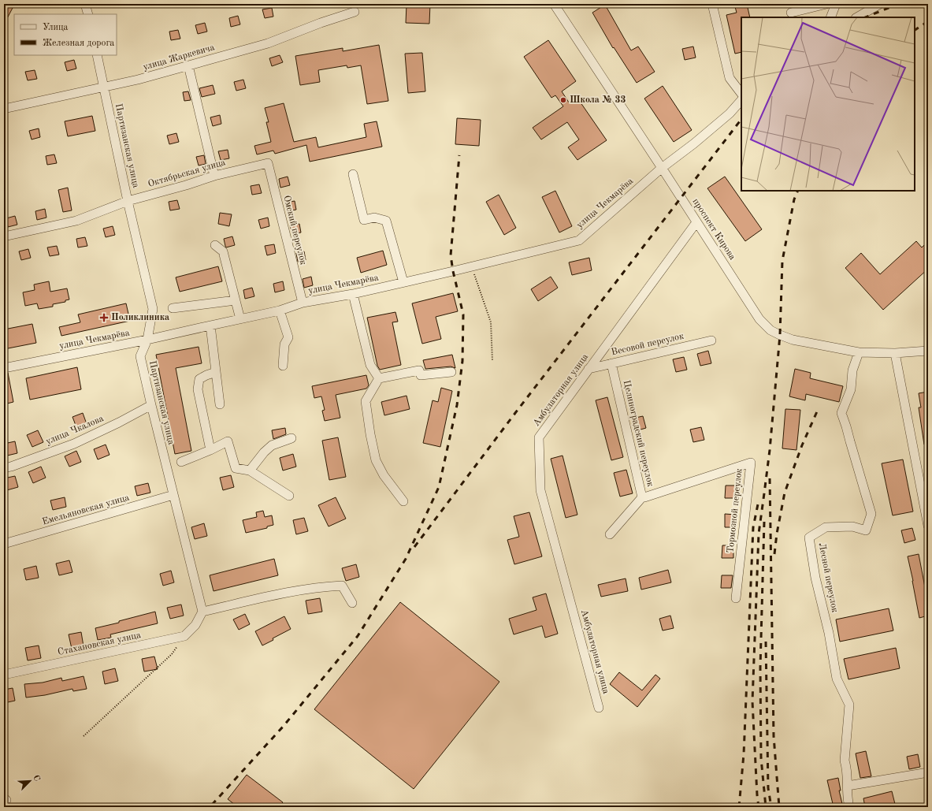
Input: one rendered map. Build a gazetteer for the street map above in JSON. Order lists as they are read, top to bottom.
{
  "streets": {
    "street": [
      "улица Жаркевича",
      "Партизанская улица",
      "Октябрьская улица",
      "улица Чекмарёва",
      "проспект Кирова",
      "Омский переулок",
      "Весовой переулок",
      "Амбулаторная улица",
      "улица Чкалова",
      "Целиноградский переулок",
      "Емельяновская улица",
      "Тормозной переулок",
      "Лесной переулок",
      "Стахановская улица"
    ]
  },
  "crossings": [
    ["улица Жаркевича", "Партизанская улица"],
    ["Партизанская улица", "Октябрьская улица"],
    ["Партизанская улица", "улица Чекмарёва"],
    ["Партизанская улица", "улица Чкалова"],
    ["Партизанская улица", "Емельяновская улица"],
    ["Октябрьская улица", "Омский переулок"],
    ["улица Чекмарёва", "проспект Кирова"],
    ["улица Чекмарёва", "Омский переулок"],
    ["проспект Кирова", "Амбулаторная улица"],
    ["проспект Кирова", "Лесной переулок"],
    ["Весовой переулок", "Амбулаторная улица"],
    ["Весовой переулок", "Целиноградский переулок"],
    ["Целиноградский переулок", "Тормозной переулок"]
  ],
  "places": {
    "other": ["Школа № 33"],
    "health": ["Поликлиника"]
  },
  "legend": ["Улица", "Железная дорога"],
  "north": "top right"
}
